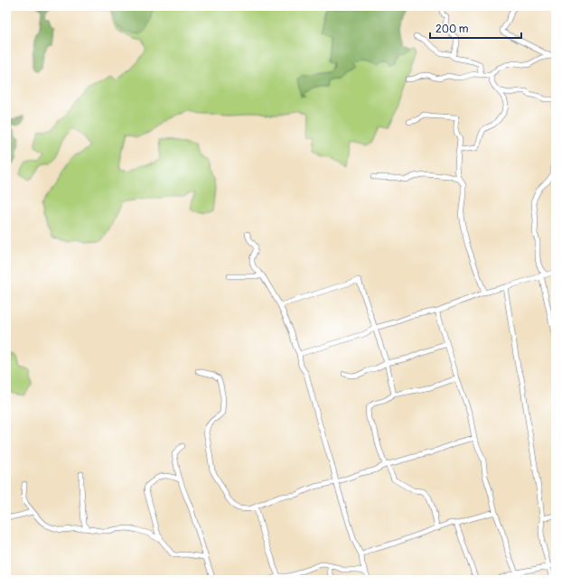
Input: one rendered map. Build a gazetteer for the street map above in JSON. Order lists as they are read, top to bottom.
{
  "scale_bar": "200 m"
}
